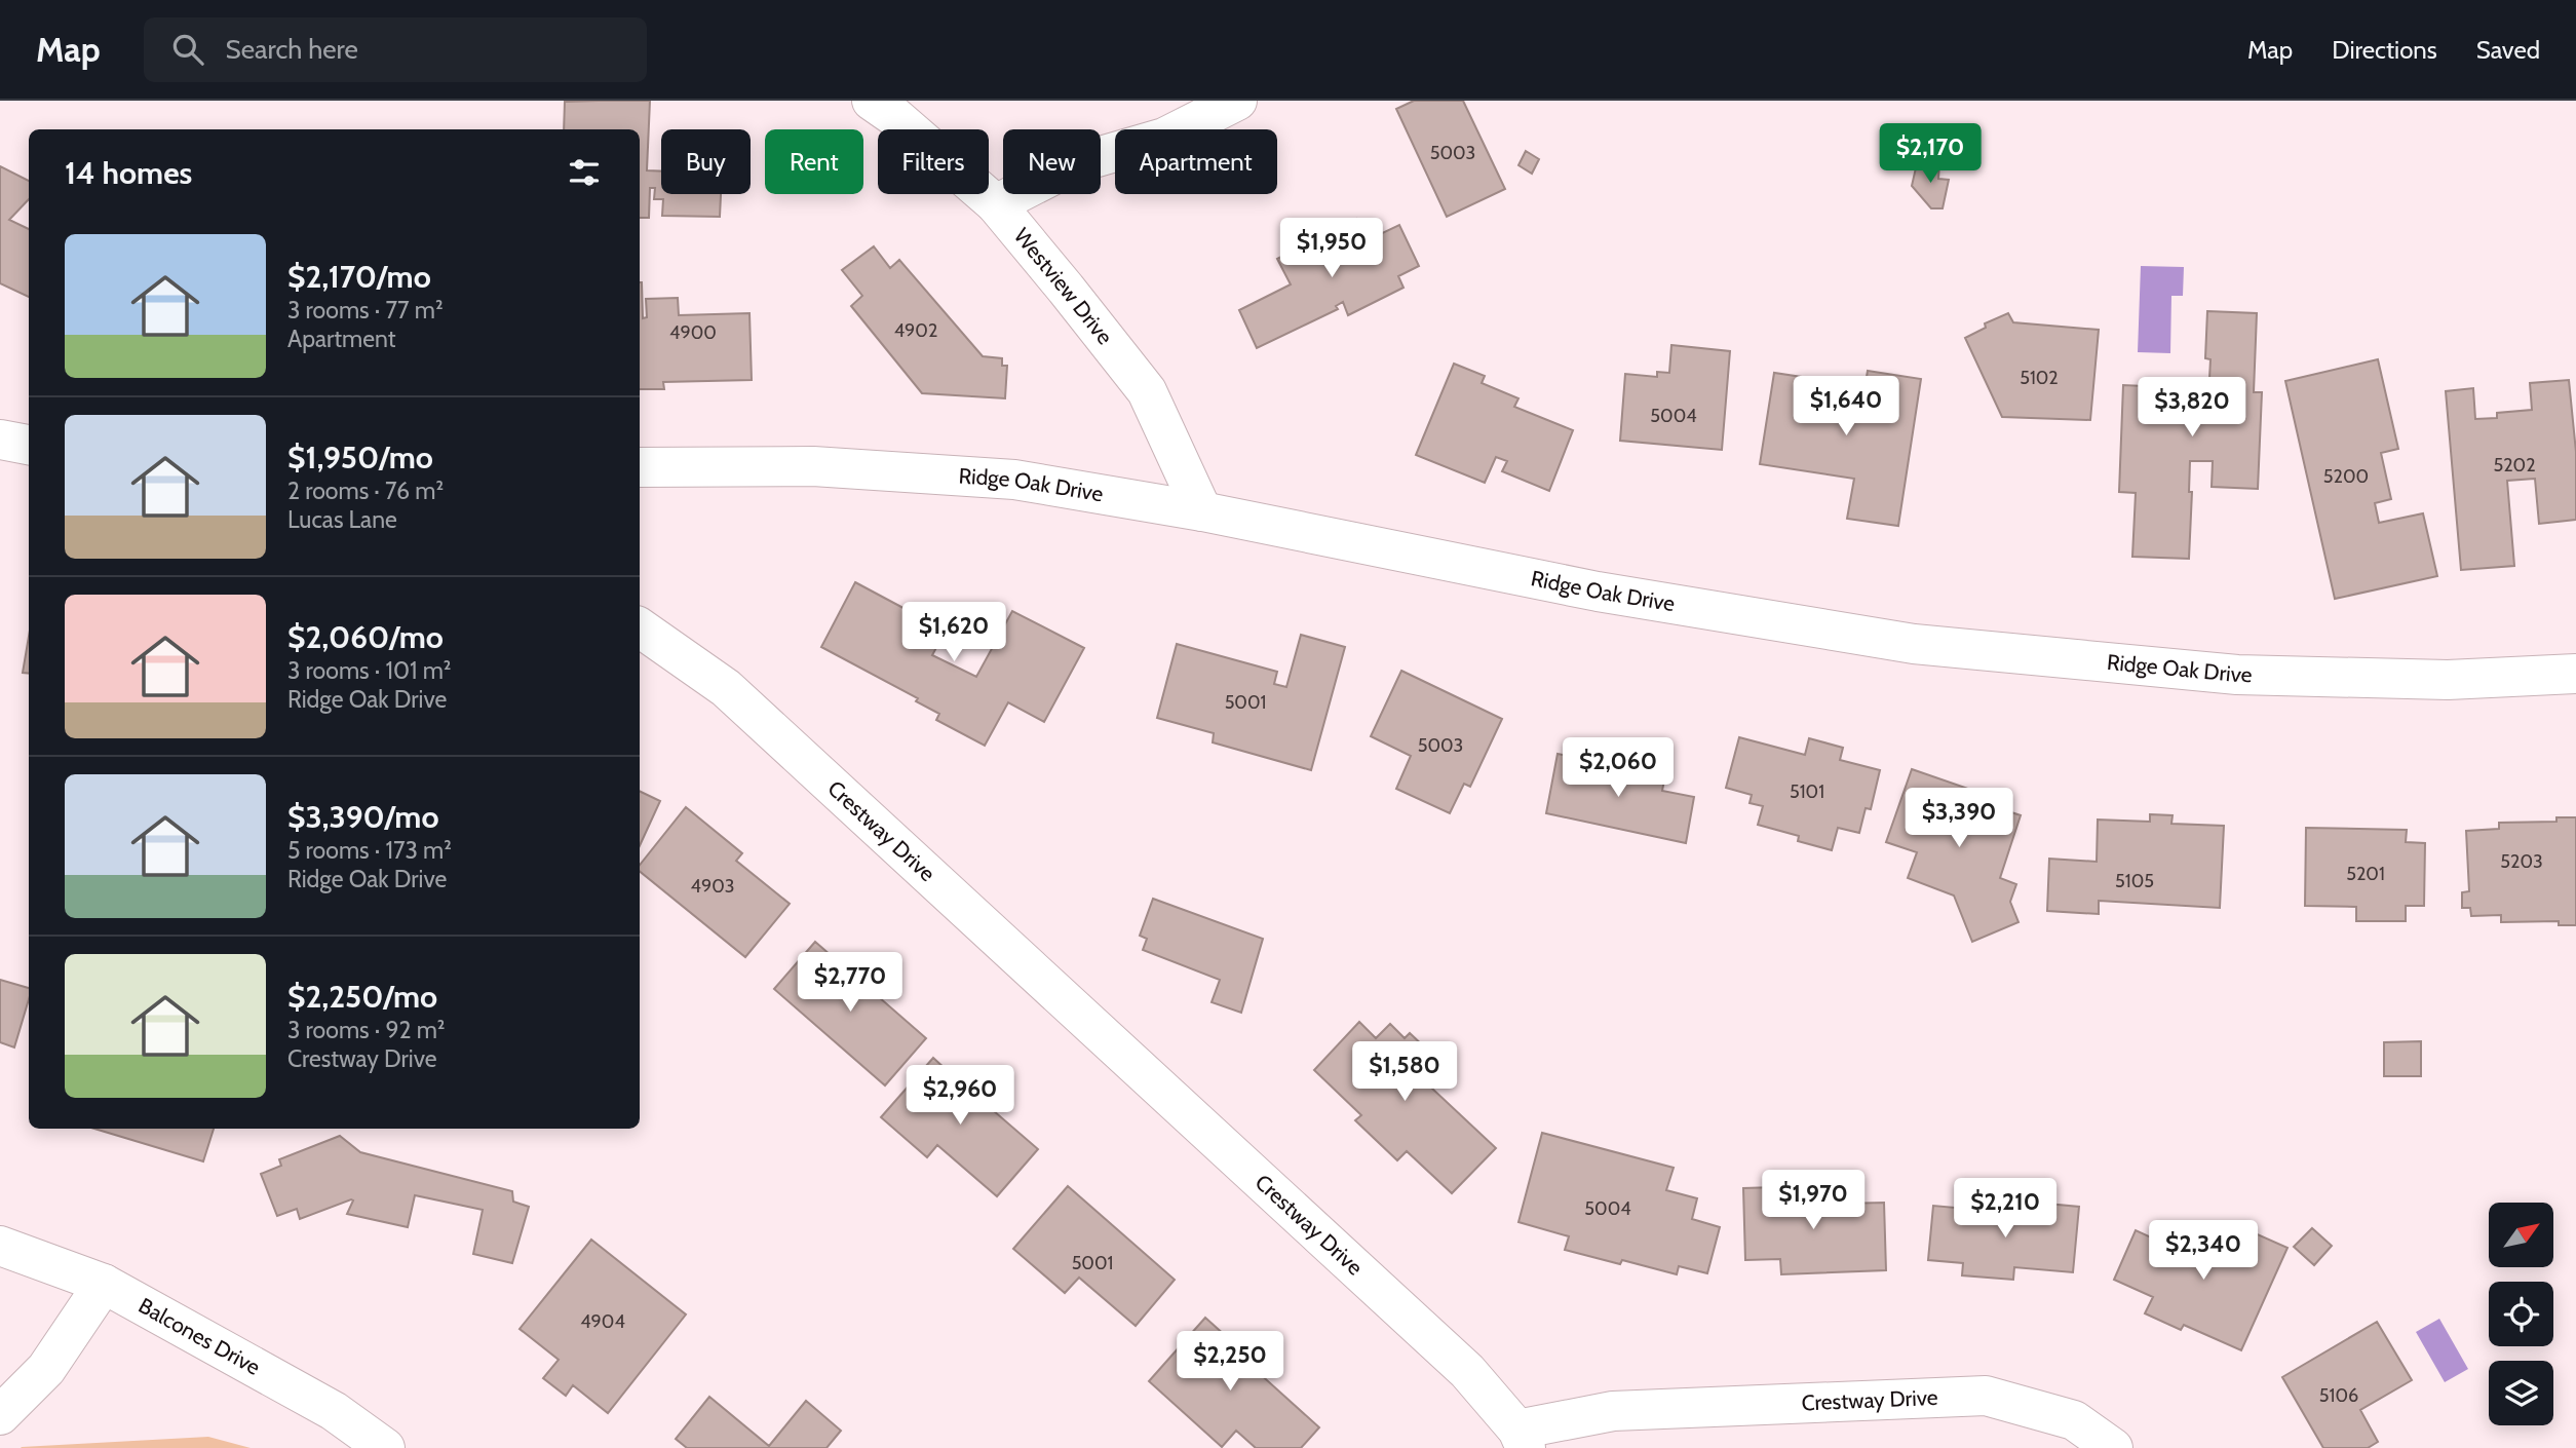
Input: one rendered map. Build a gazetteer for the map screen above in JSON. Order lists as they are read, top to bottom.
{
  "streets": {
    "street": [
      "Westview Drive",
      "Ridge Oak Drive",
      "Crestway Drive",
      "Balcones Drive"
    ]
  },
  "crossings": [
    ["Westview Drive", "Ridge Oak Drive"]
  ],
  "house_numbers": [
    "5003",
    "4902",
    "4900",
    "5102",
    "5004",
    "5202",
    "5200",
    "5001",
    "5003",
    "5101",
    "5203",
    "5201",
    "5105",
    "4903",
    "5004",
    "5001",
    "4904",
    "5106"
  ],
  "north": "top right",
  "page": {
    "header": "Map",
    "search": "Search here",
    "nav": ["Map", "Directions", "Saved"],
    "price": [
      "$2,170",
      "$1,950",
      "$1,640",
      "$3,820",
      "$1,620",
      "$2,060",
      "$3,390",
      "$2,770",
      "$1,580",
      "$2,960",
      "$1,970",
      "$2,210",
      "$2,340",
      "$2,250"
    ],
    "chip": [
      "Buy",
      "Rent",
      "Filters",
      "New",
      "Apartment"
    ],
    "heading": "14 homes",
    "list": [
      {
        "name": "$2,170/mo",
        "note": "3 rooms · 77 m² · Apartment"
      },
      {
        "name": "$1,950/mo",
        "note": "2 rooms · 76 m² · Lucas Lane"
      },
      {
        "name": "$2,060/mo",
        "note": "3 rooms · 101 m² · Ridge Oak Drive"
      },
      {
        "name": "$3,390/mo",
        "note": "5 rooms · 173 m² · Ridge Oak Drive"
      },
      {
        "name": "$2,250/mo",
        "note": "3 rooms · 92 m² · Crestway Drive"
      }
    ]
  }
}
